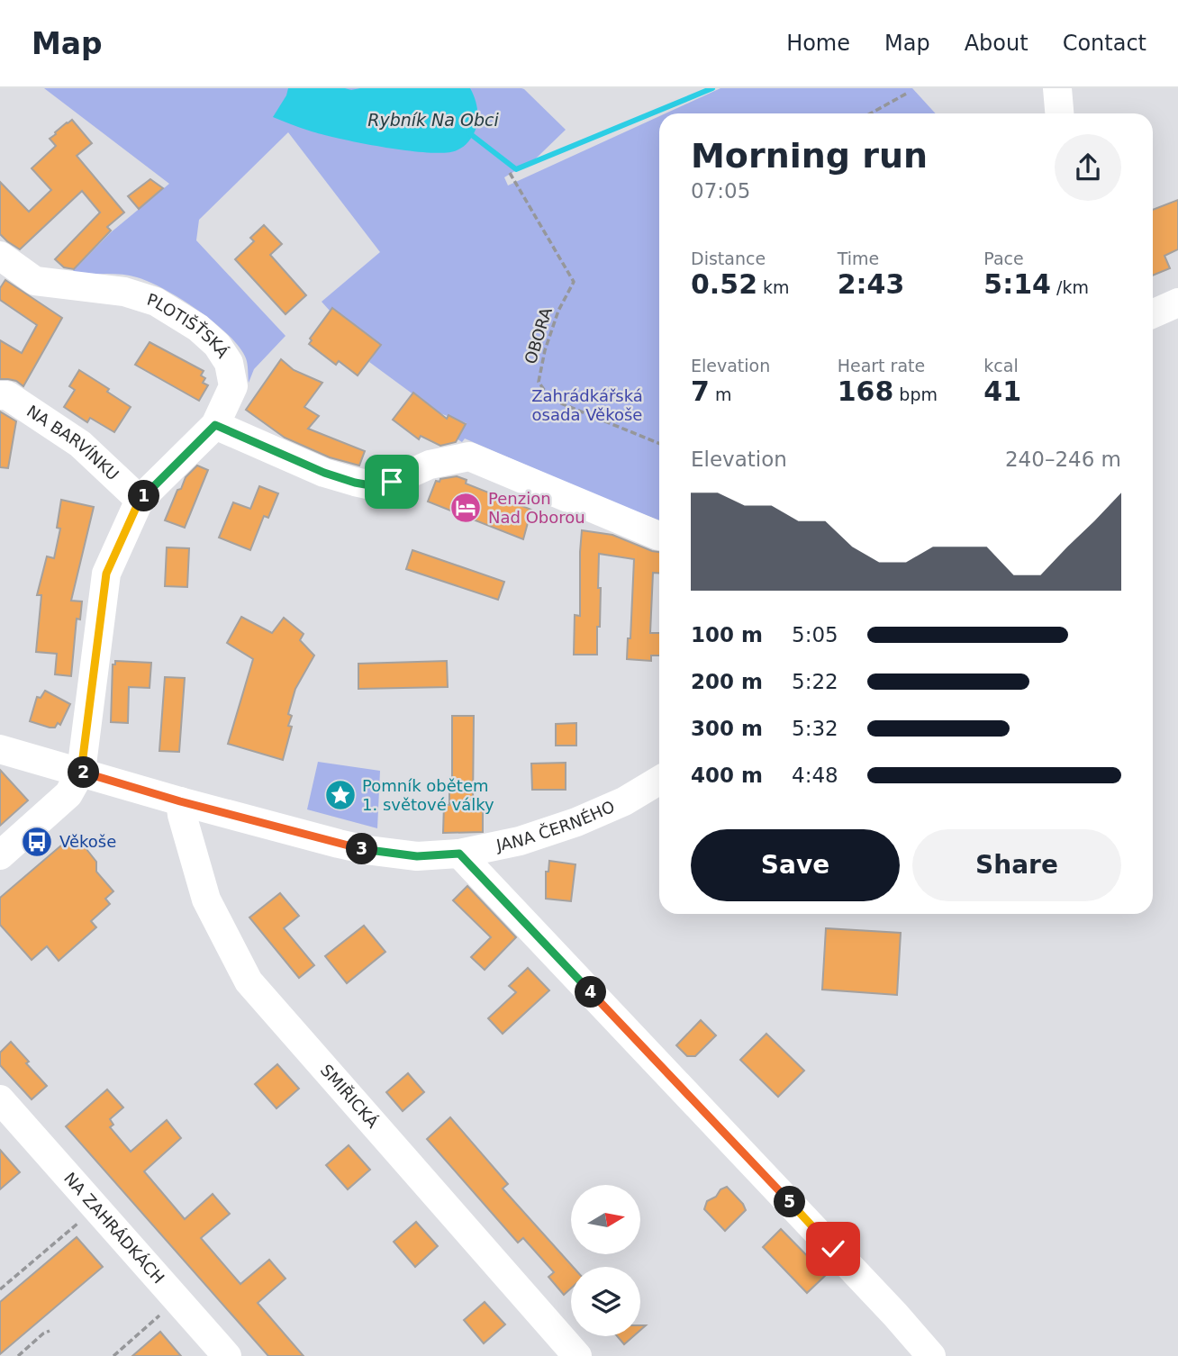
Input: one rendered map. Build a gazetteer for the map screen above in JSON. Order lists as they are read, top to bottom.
{
  "streets": {
    "street": [
      "PLOTIŠŤSKÁ",
      "NA BARVÍNKU",
      "JANA ČERNÉHO",
      "SMIŘICKÁ",
      "NA ZAHRÁDKÁCH"
    ],
    "path": ["OBORA"]
  },
  "crossings": [
    ["PLOTIŠŤSKÁ", "NA BARVÍNKU"],
    ["PLOTIŠŤSKÁ", "JANA ČERNÉHO"],
    ["JANA ČERNÉHO", "SMIŘICKÁ"]
  ],
  "water": ["Rybník Na Obci"],
  "parks": ["Zahrádkářská osada Věkoše"],
  "places": {
    "hotel": ["Penzion Nad Oborou"],
    "place": ["Pomník obětem 1. světové války"],
    "bus stop": ["Věkoše"]
  },
  "north": "right",
  "page": {
    "header": "Map",
    "nav": [
      "Home",
      "Map",
      "About",
      "Contact"
    ],
    "heading": ["Morning run", "07:05"],
    "stats": [
      ["Distance", "0.52 km"],
      ["Time", "2:43"],
      ["Pace", "5:14 /km"],
      ["Elevation", "7 m"],
      ["Heart rate", "168 bpm"],
      ["kcal", "41"]
    ],
    "chart": ["Elevation", "240–246 m"],
    "pins": [
      "1",
      "2",
      "3",
      "4",
      "5"
    ],
    "list": [
      {
        "name": "100 m",
        "note": "5:05"
      },
      {
        "name": "200 m",
        "note": "5:22"
      },
      {
        "name": "300 m",
        "note": "5:32"
      },
      {
        "name": "400 m",
        "note": "4:48"
      }
    ],
    "buttons": ["Save", "Share"]
  }
}
